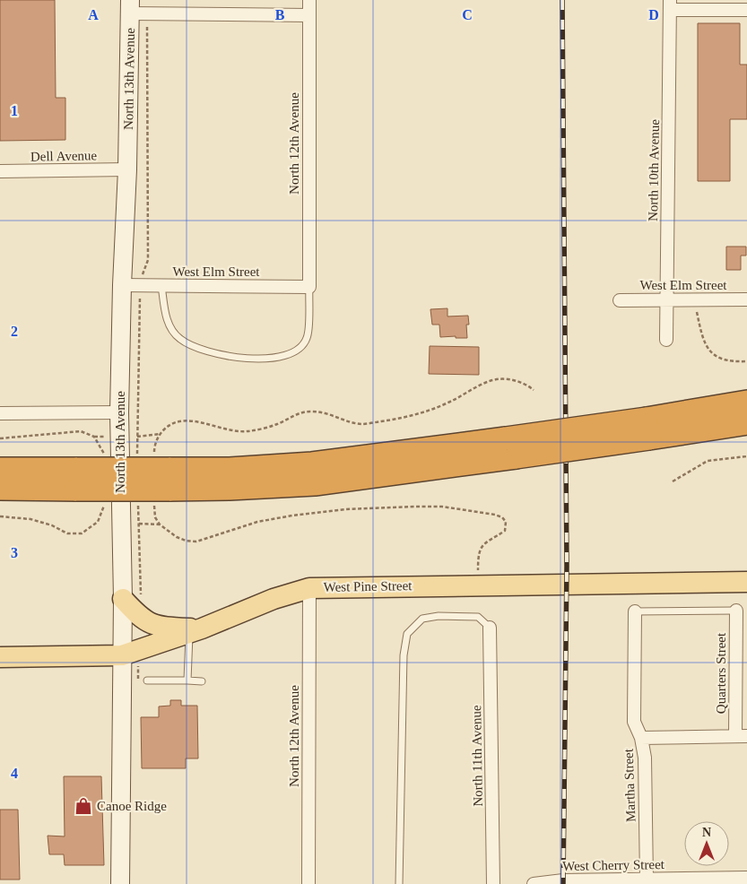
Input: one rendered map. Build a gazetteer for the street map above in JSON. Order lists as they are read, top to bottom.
{
  "streets": {
    "main road": ["North 13th Avenue", "West Pine Street"],
    "street": [
      "North 12th Avenue",
      "Dell Avenue",
      "North 10th Avenue",
      "West Elm Street",
      "Quarters Street",
      "North 11th Avenue",
      "Martha Street",
      "West Cherry Street"
    ]
  },
  "crossings": [
    ["North 13th Avenue", "Dell Avenue"],
    ["North 13th Avenue", "West Elm Street"],
    ["North 13th Avenue", "West Pine Street"],
    ["North 12th Avenue", "West Elm Street"],
    ["North 12th Avenue", "West Pine Street"],
    ["North 10th Avenue", "West Elm Street"],
    ["Martha Street", "West Cherry Street"]
  ],
  "places": {
    "shop": ["Canoe Ridge"]
  },
  "north": "top",
  "grid": {
    "columns": [
      "A",
      "B",
      "C",
      "D"
    ],
    "rows": [
      "1",
      "2",
      "3",
      "4"
    ]
  }
}
